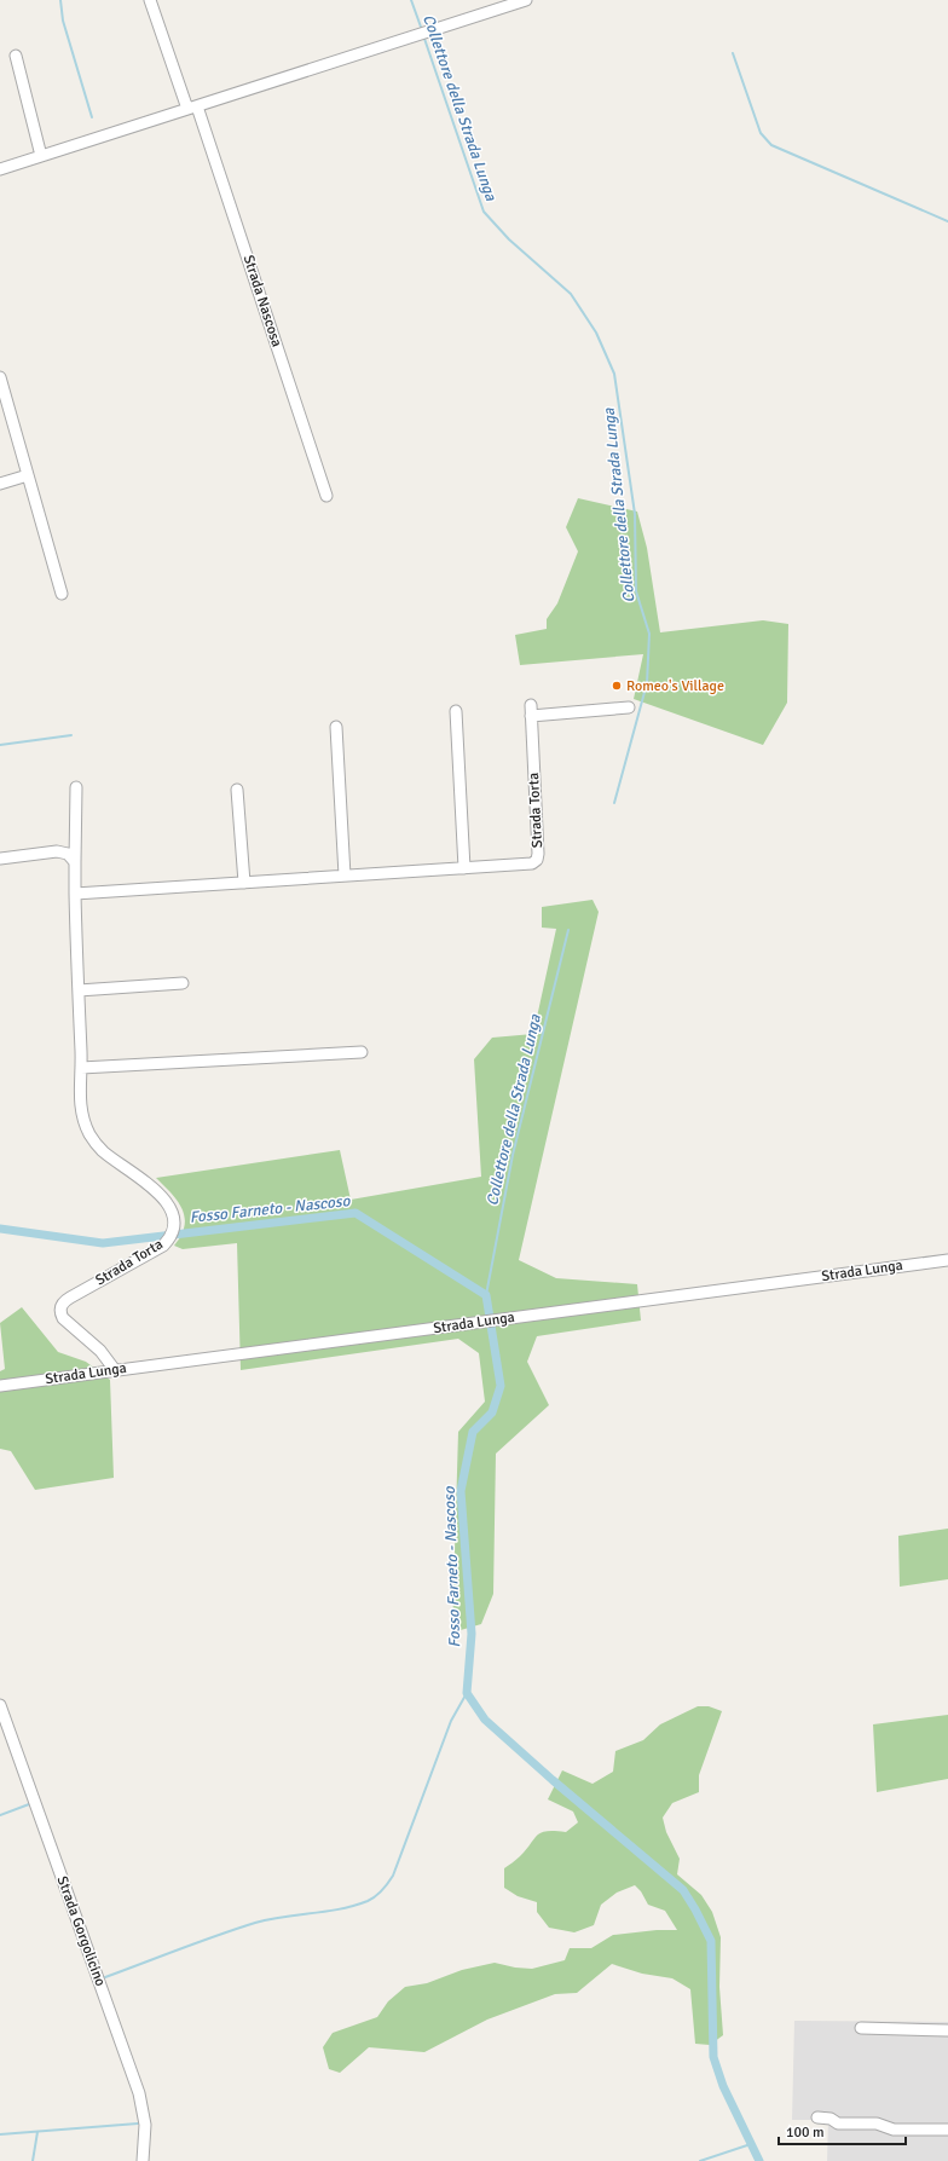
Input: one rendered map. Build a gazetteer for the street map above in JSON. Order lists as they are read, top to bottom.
{
  "streets": {
    "street": [
      "Strada Nascosa",
      "Strada Torta",
      "Strada Lunga",
      "Strada Gorgolicino"
    ]
  },
  "crossings": [
    ["Strada Torta", "Strada Lunga"]
  ],
  "water": ["Collettore della Strada Lunga", "Fosso Farneto - Nascoso"],
  "places": ["Romeo's Village"],
  "scale_bar": "100 m"
}
